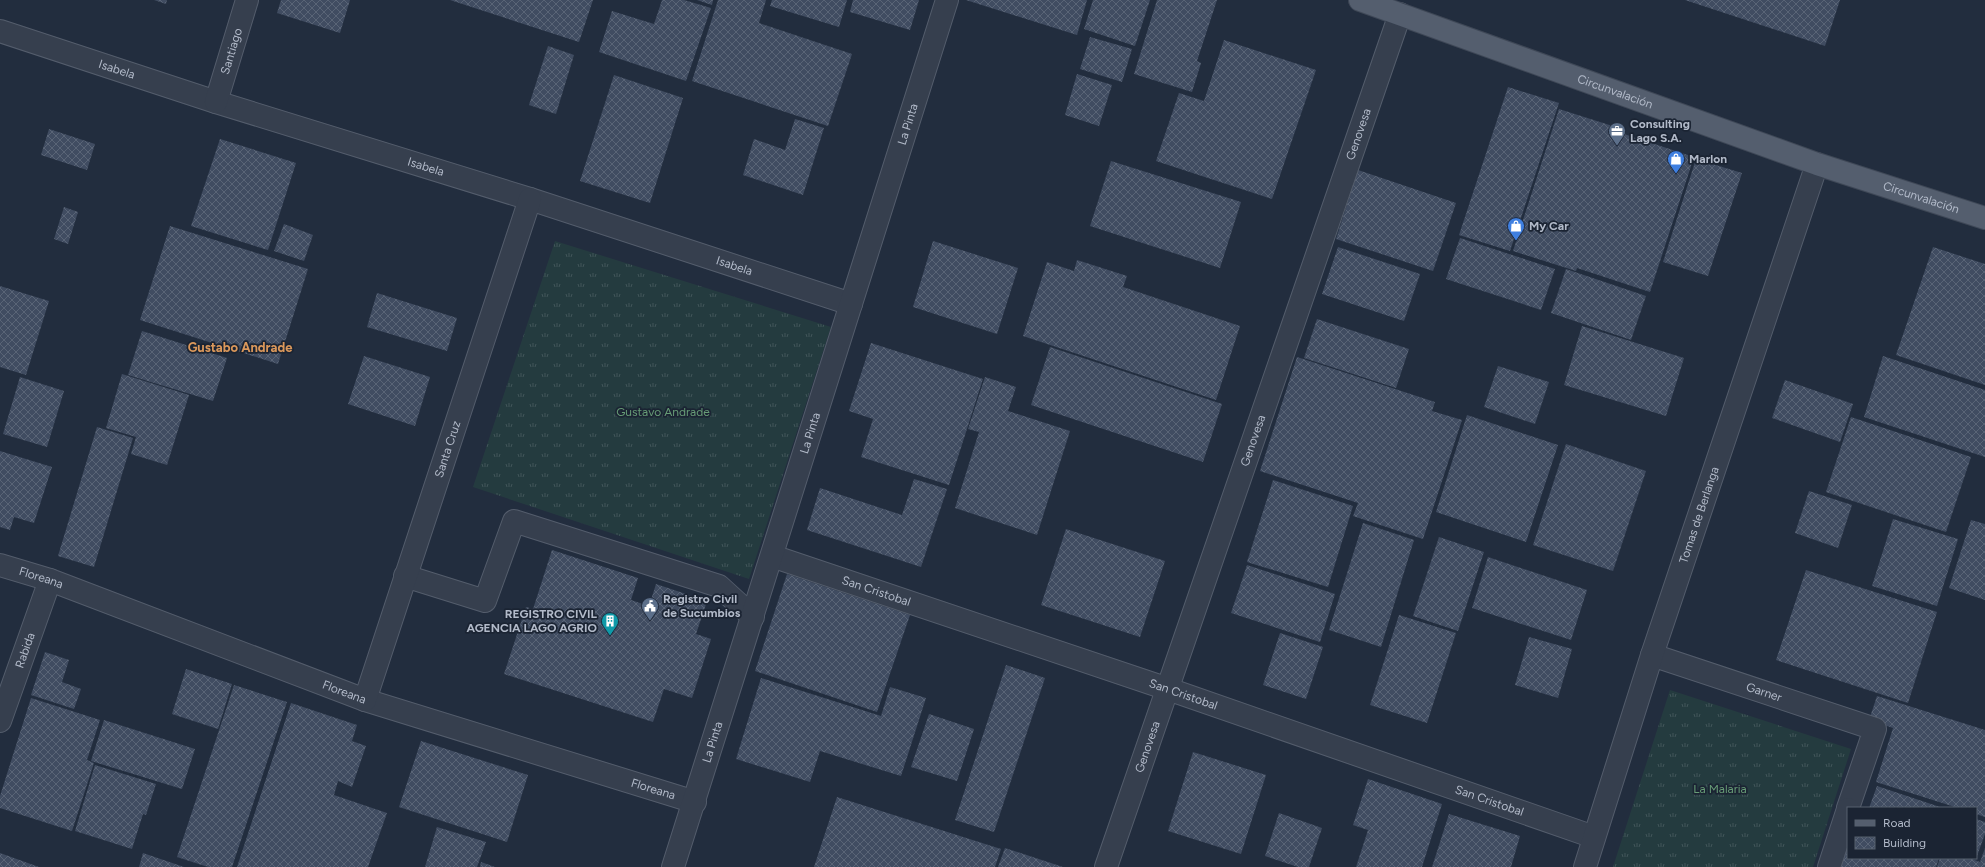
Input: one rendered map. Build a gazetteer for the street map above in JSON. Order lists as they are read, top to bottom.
{
  "streets": {
    "main road": ["Circunvalación"],
    "street": [
      "Santiago",
      "Isabela",
      "La Pinta",
      "Genovesa",
      "Santa Cruz",
      "Tomas de Berlanga",
      "Floreana",
      "San Cristobal",
      "Rabida",
      "Garner"
    ]
  },
  "crossings": [
    ["Santiago", "Isabela"],
    ["Isabela", "La Pinta"],
    ["Isabela", "Santa Cruz"],
    ["Circunvalación", "Genovesa"],
    ["Circunvalación", "Tomas de Berlanga"],
    ["La Pinta", "Floreana"],
    ["La Pinta", "San Cristobal"],
    ["Genovesa", "San Cristobal"],
    ["Santa Cruz", "Floreana"],
    ["Tomas de Berlanga", "San Cristobal"],
    ["Tomas de Berlanga", "Garner"],
    ["Floreana", "Rabida"]
  ],
  "districts": ["Gustabo Andrade"],
  "parks": ["Gustavo Andrade", "La Malaria"],
  "places": {
    "office": ["Consulting Lago S.A."],
    "shop": ["Marlon", "My Car"],
    "public building": ["Registro Civil de Sucumbios"],
    "building": ["REGISTRO CIVIL AGENCIA LAGO AGRIO"]
  },
  "legend": ["Road", "Building"]
}
